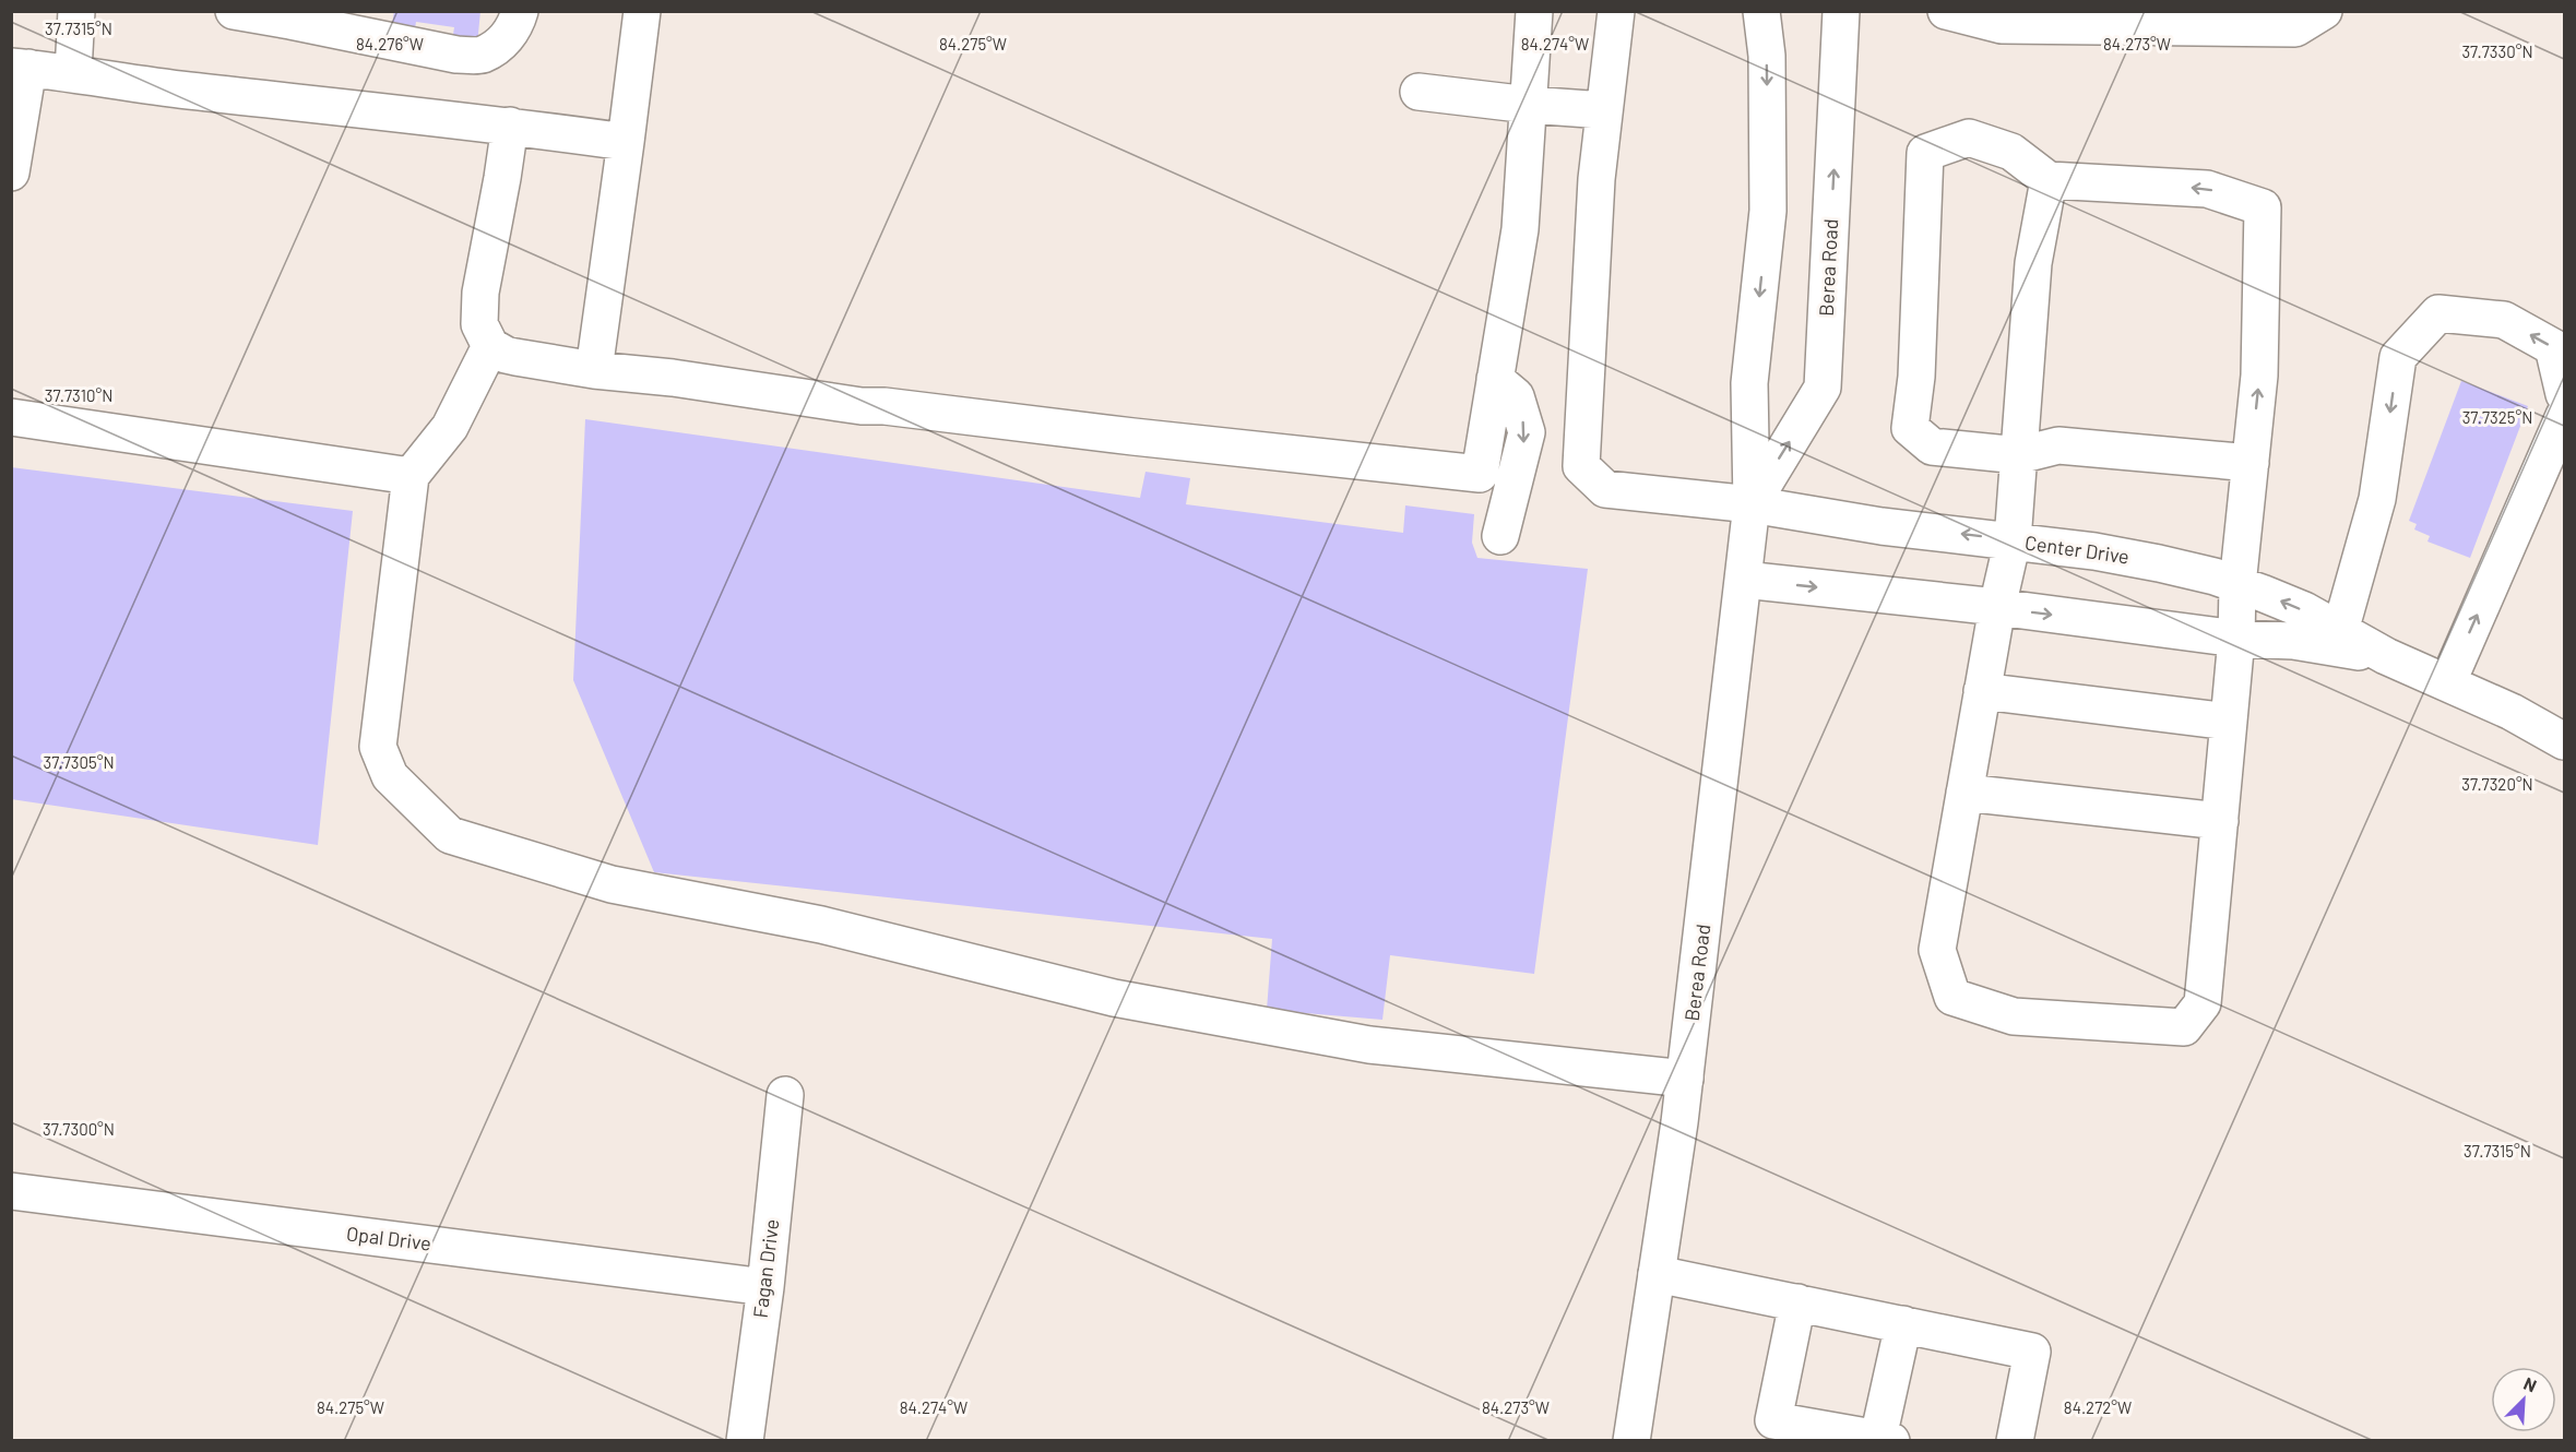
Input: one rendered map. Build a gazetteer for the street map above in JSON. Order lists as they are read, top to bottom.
{
  "streets": {
    "street": [
      "Berea Road",
      "Center Drive",
      "Opal Drive",
      "Fagan Drive"
    ]
  },
  "crossings": [
    ["Berea Road", "Center Drive"],
    ["Opal Drive", "Fagan Drive"]
  ],
  "north": "top right",
  "coordinates": [
    "37.7315°N",
    "84.276°W",
    "84.275°W",
    "84.274°W",
    "84.273°W",
    "37.7330°N",
    "37.7310°N",
    "37.7325°N",
    "37.7305°N",
    "37.7320°N",
    "37.7300°N",
    "84.272°W"
  ]
}
